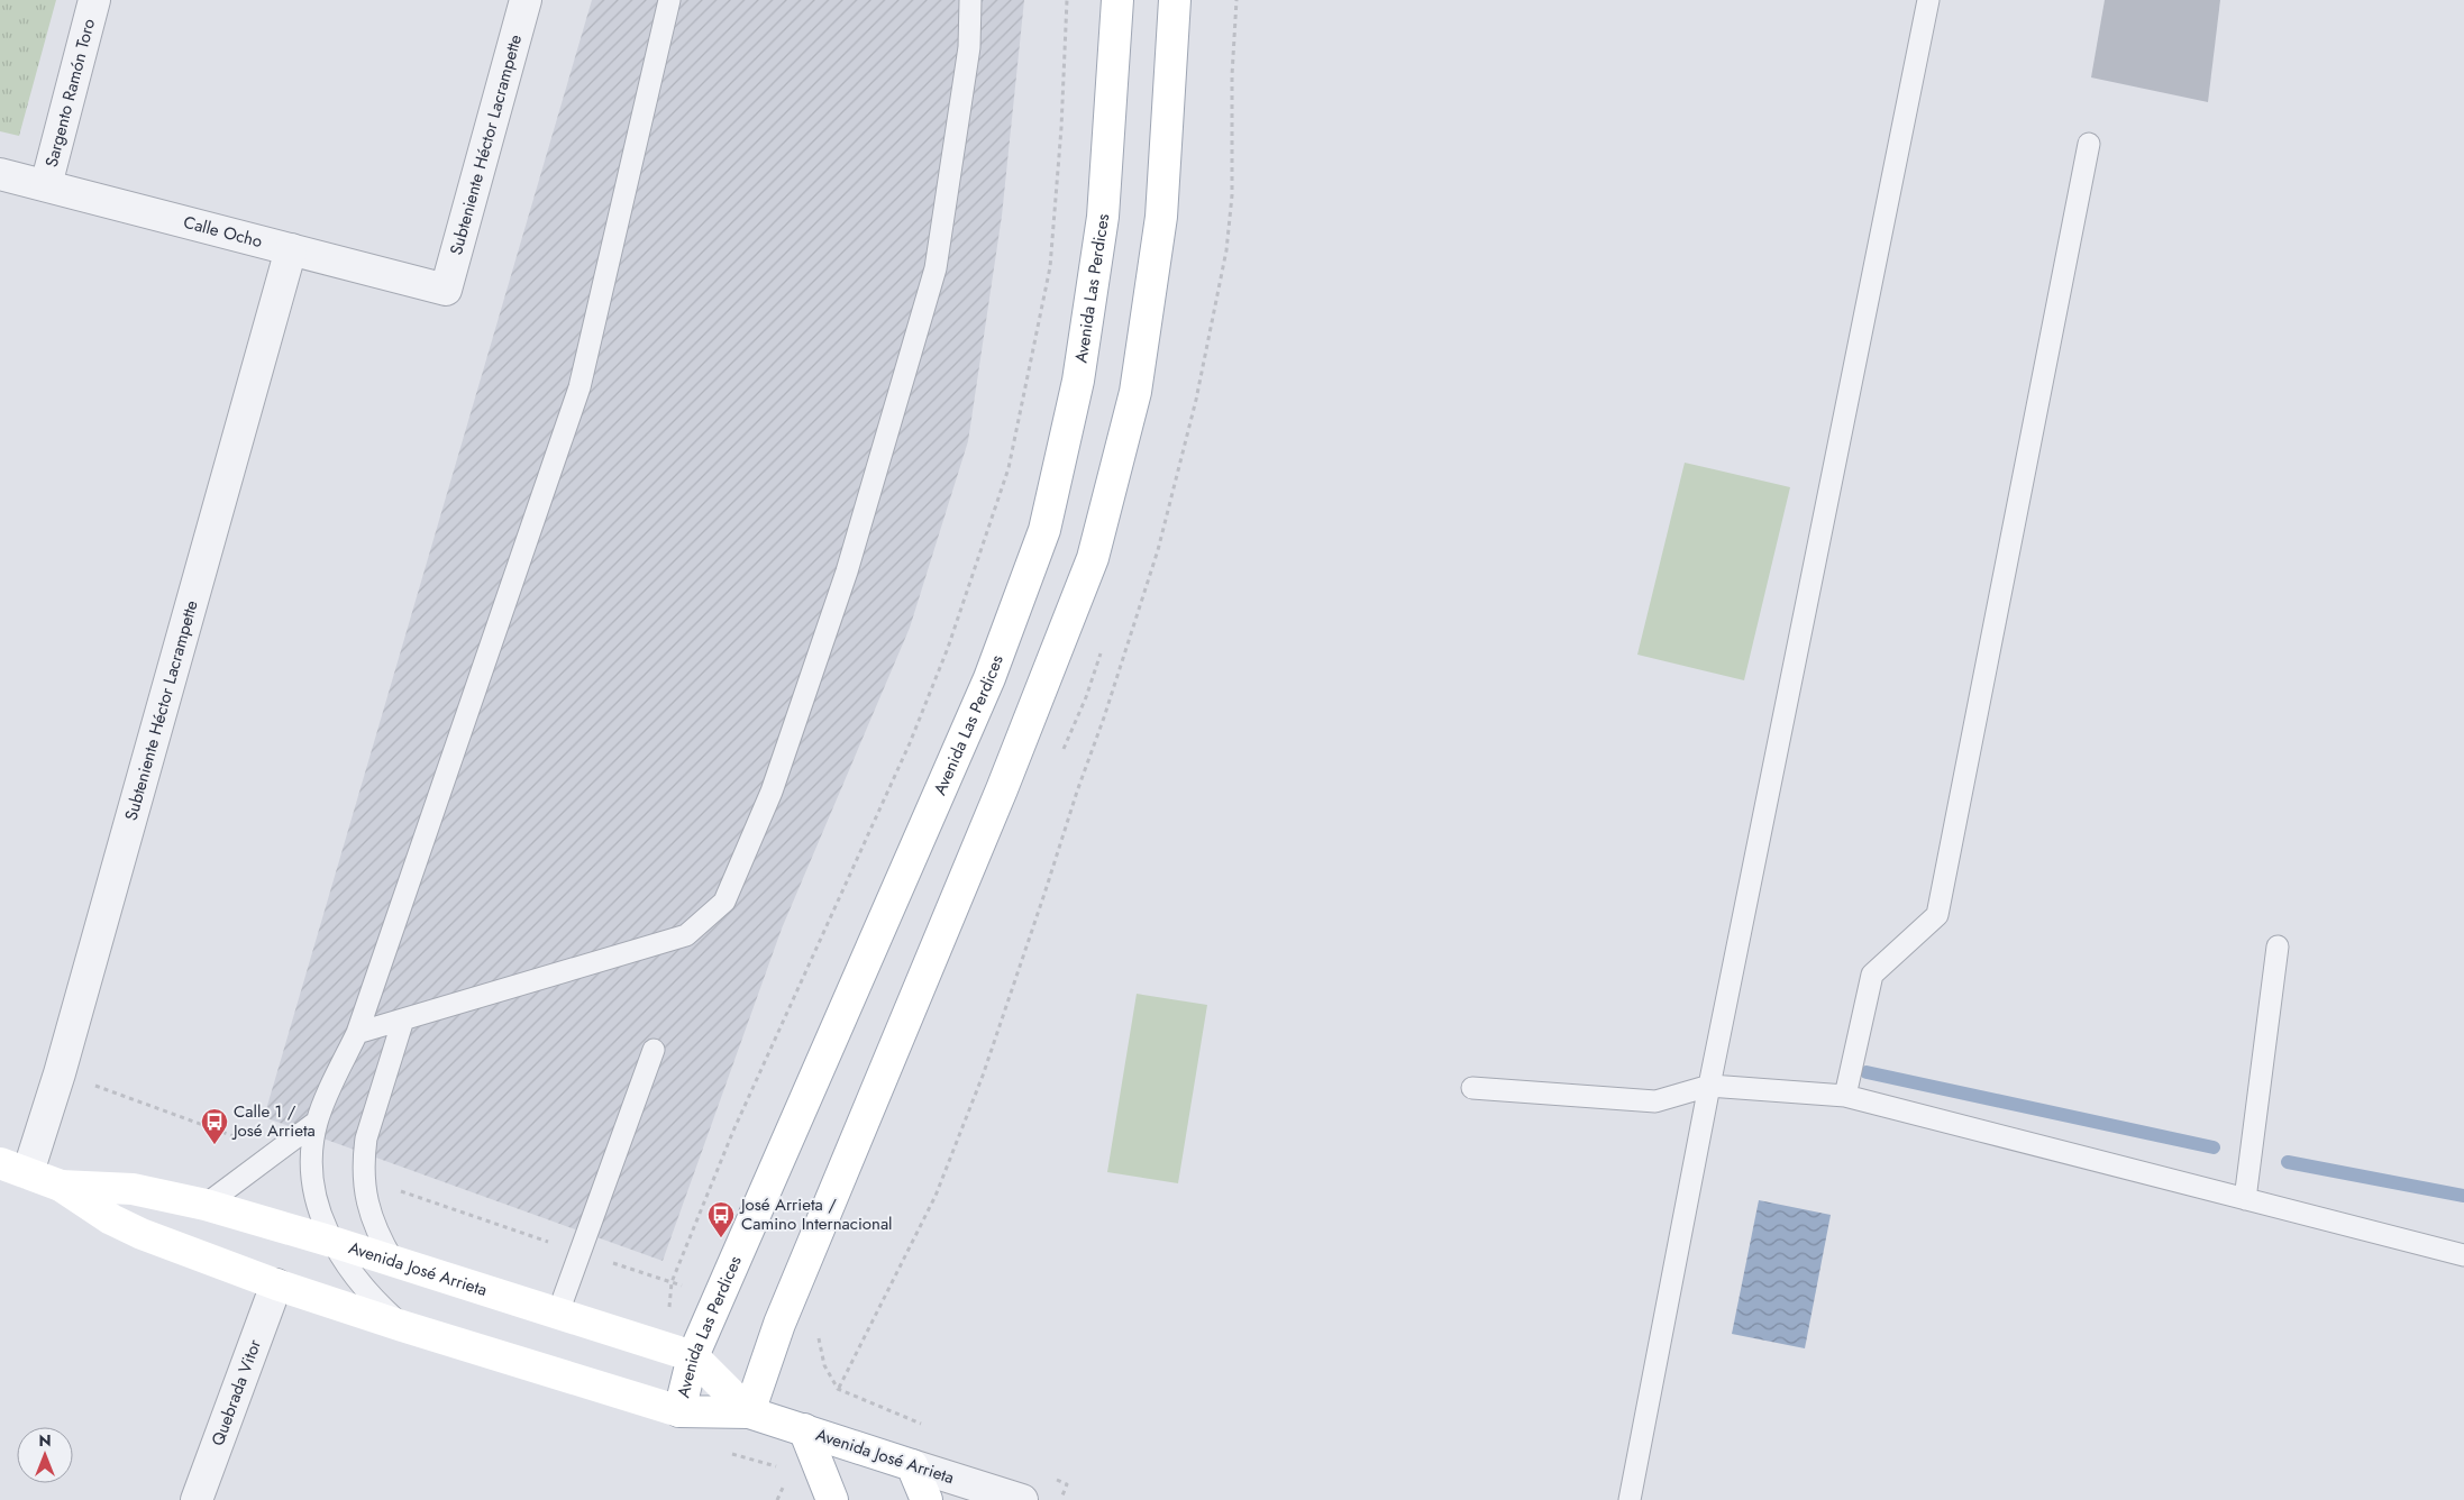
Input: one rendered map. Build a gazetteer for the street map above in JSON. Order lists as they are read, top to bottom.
{
  "streets": {
    "main road": ["Avenida Las Perdices", "Avenida José Arrieta"],
    "street": [
      "Sargento Ramón Toro",
      "Subteniente Héctor Lacrampette",
      "Calle Ocho",
      "Quebrada Vitor"
    ]
  },
  "crossings": [
    ["Sargento Ramón Toro", "Calle Ocho"],
    ["Subteniente Héctor Lacrampette", "Calle Ocho"],
    ["Subteniente Héctor Lacrampette", "Avenida José Arrieta"],
    ["Avenida Las Perdices", "Avenida José Arrieta"],
    ["Avenida José Arrieta", "Quebrada Vitor"]
  ],
  "places": {
    "bus stop": ["Calle 1 / José Arrieta", "José Arrieta / Camino Internacional"]
  },
  "north": "top"
}
